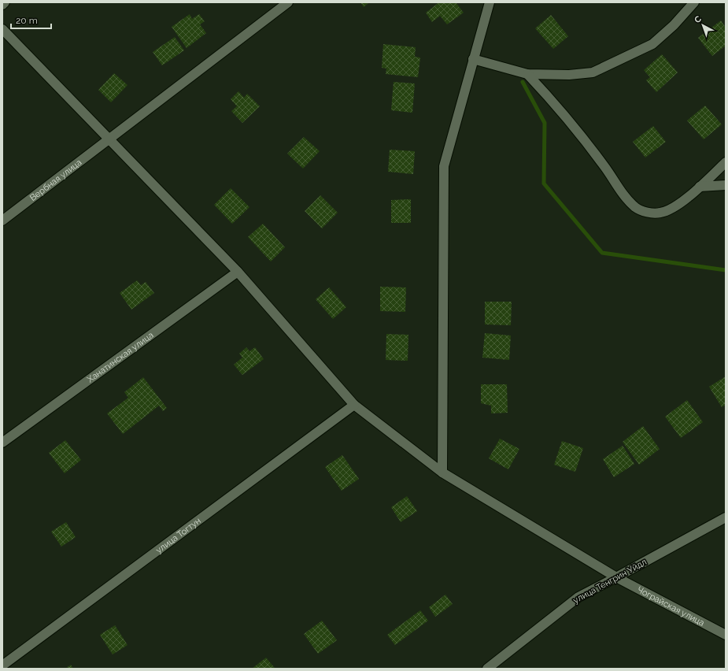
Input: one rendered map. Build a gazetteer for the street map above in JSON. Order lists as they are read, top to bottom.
{
  "streets": {
    "street": [
      "Вербная улица",
      "Ханатинская улица",
      "улица Тогтун",
      "улица Тенгрин Уйдл",
      "Чограйская улица"
    ]
  },
  "crossings": [
    ["Вербная улица", "Чограйская улица"],
    ["Ханатинская улица", "Чограйская улица"],
    ["улица Тогтун", "Чограйская улица"],
    ["улица Тенгрин Уйдл", "Чограйская улица"]
  ],
  "scale_bar": "20 m",
  "north": "top left"
}
